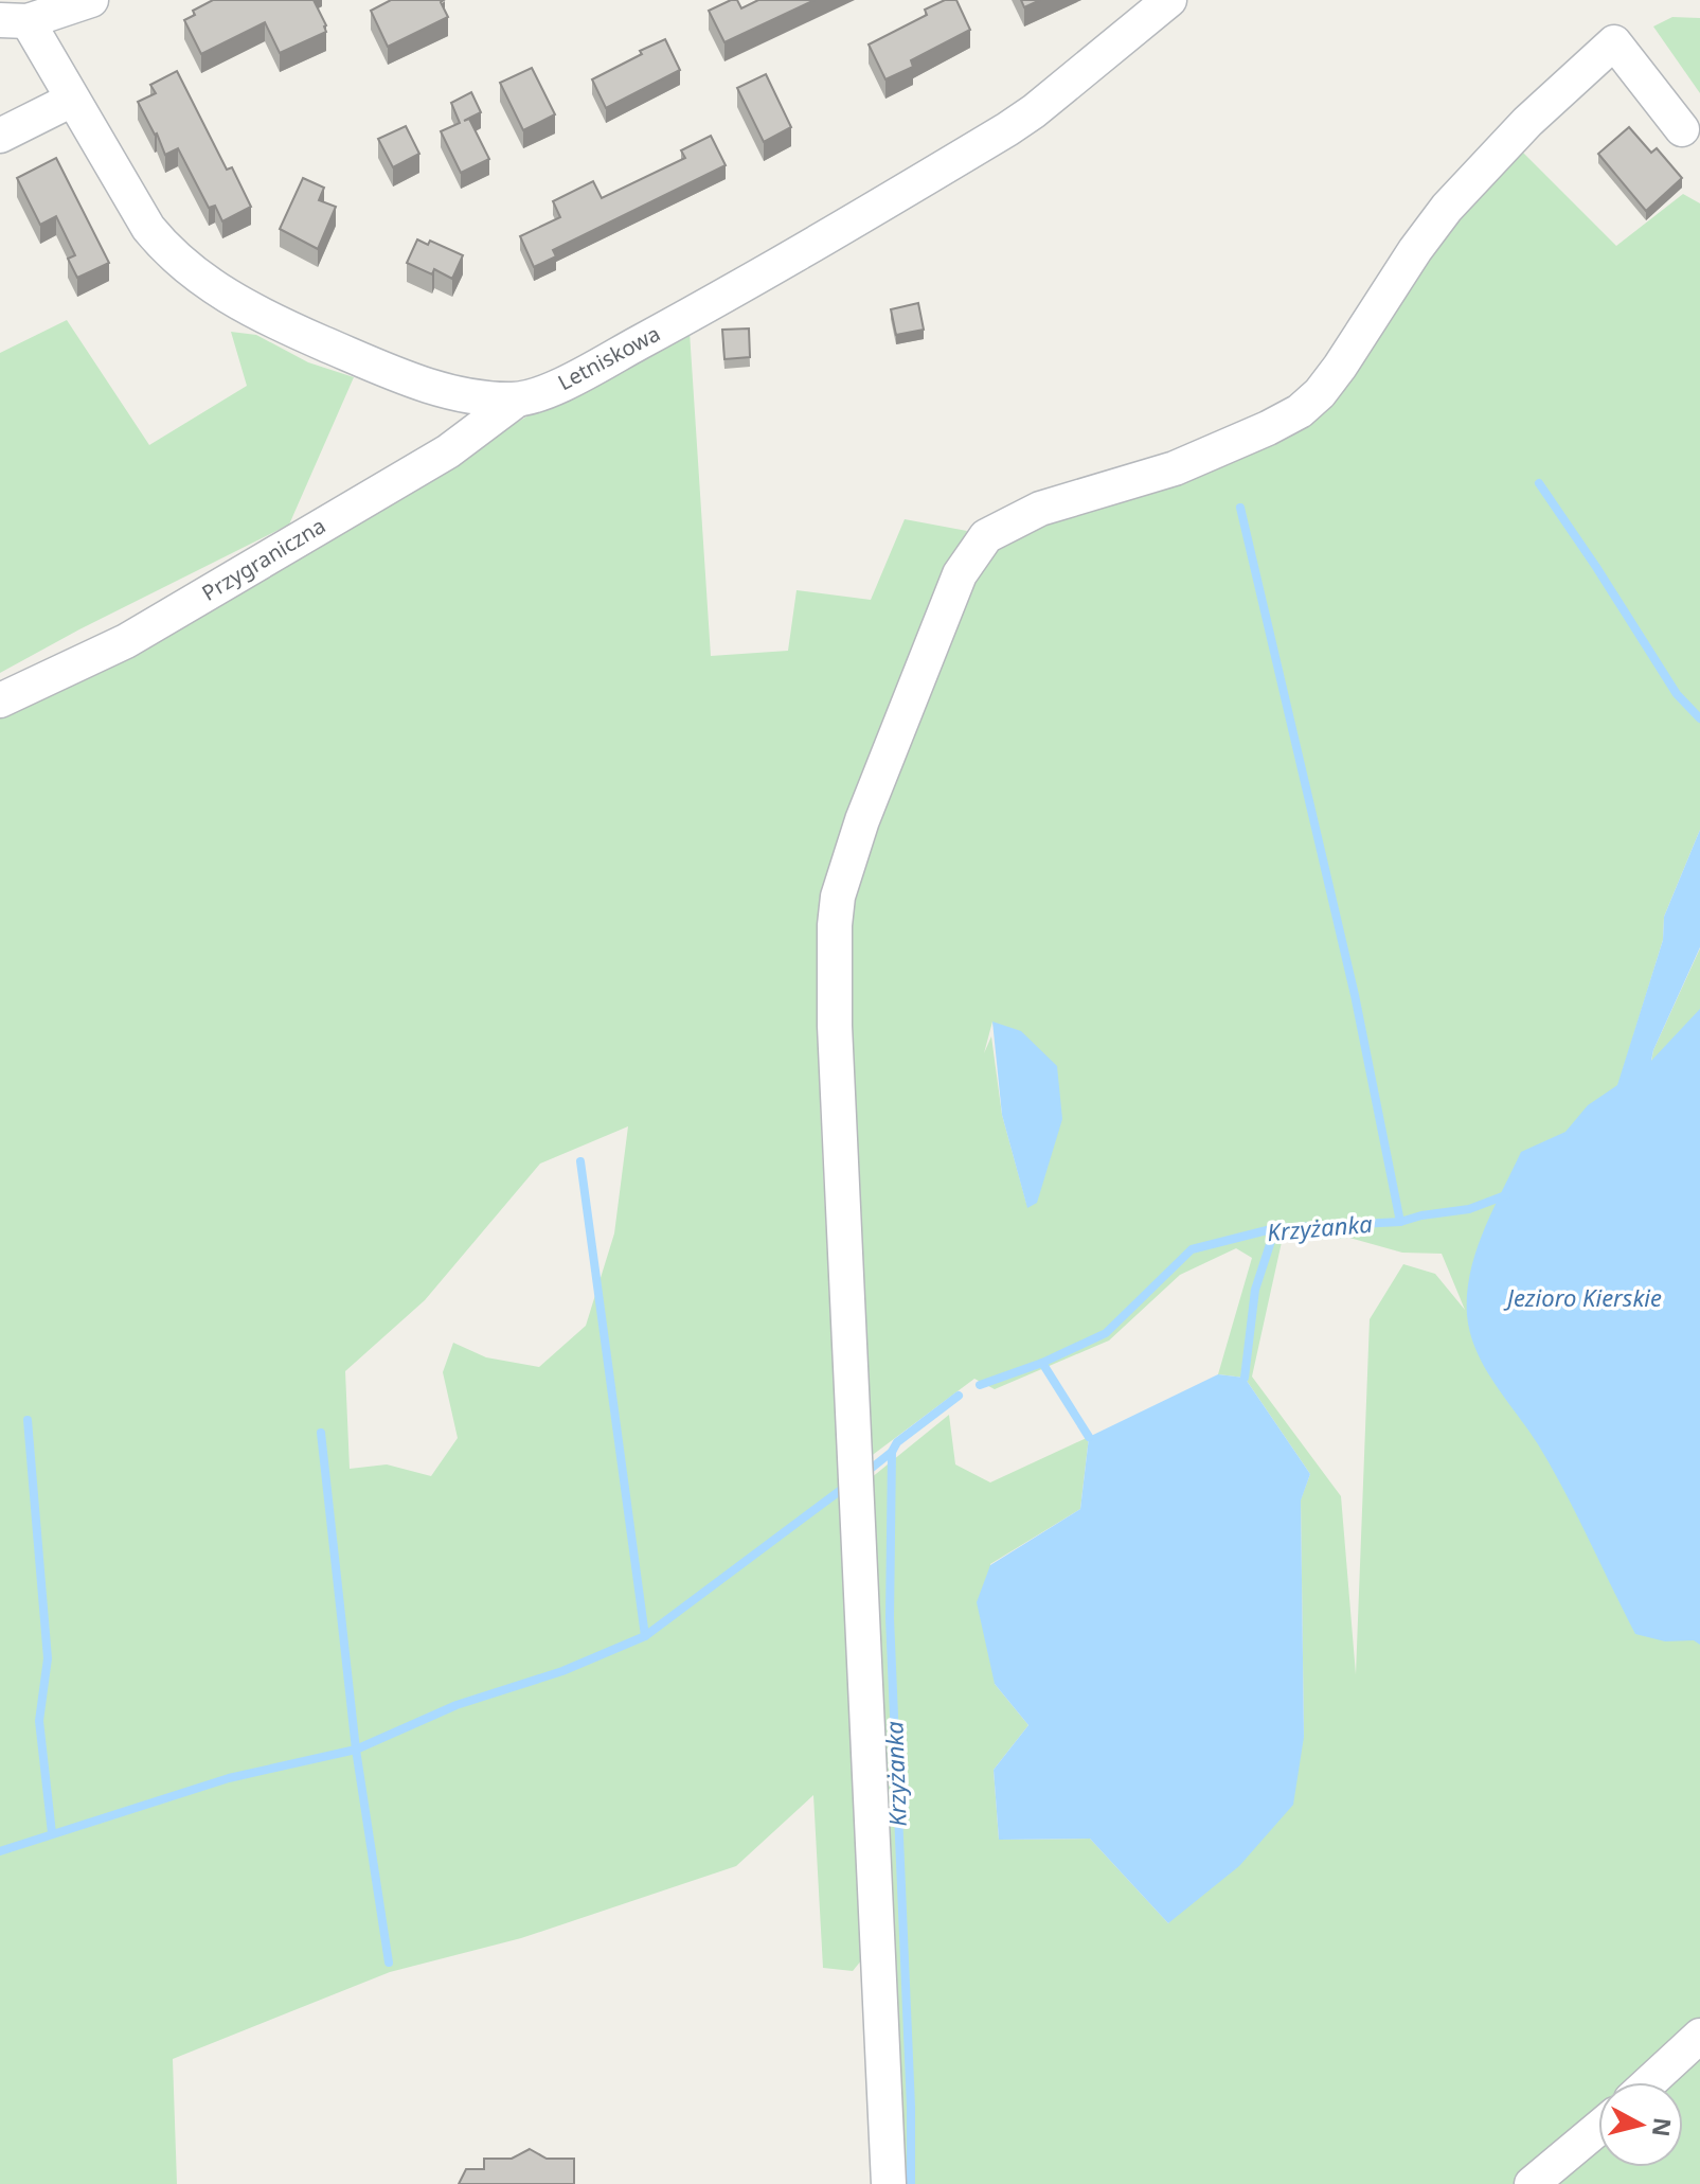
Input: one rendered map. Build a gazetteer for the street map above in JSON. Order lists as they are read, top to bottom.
{
  "streets": {
    "street": ["Letniskowa", "Przygraniczna"]
  },
  "crossings": [
    ["Letniskowa", "Przygraniczna"]
  ],
  "water": ["Krzyżanka", "Jezioro Kierskie"],
  "north": "right"
}
